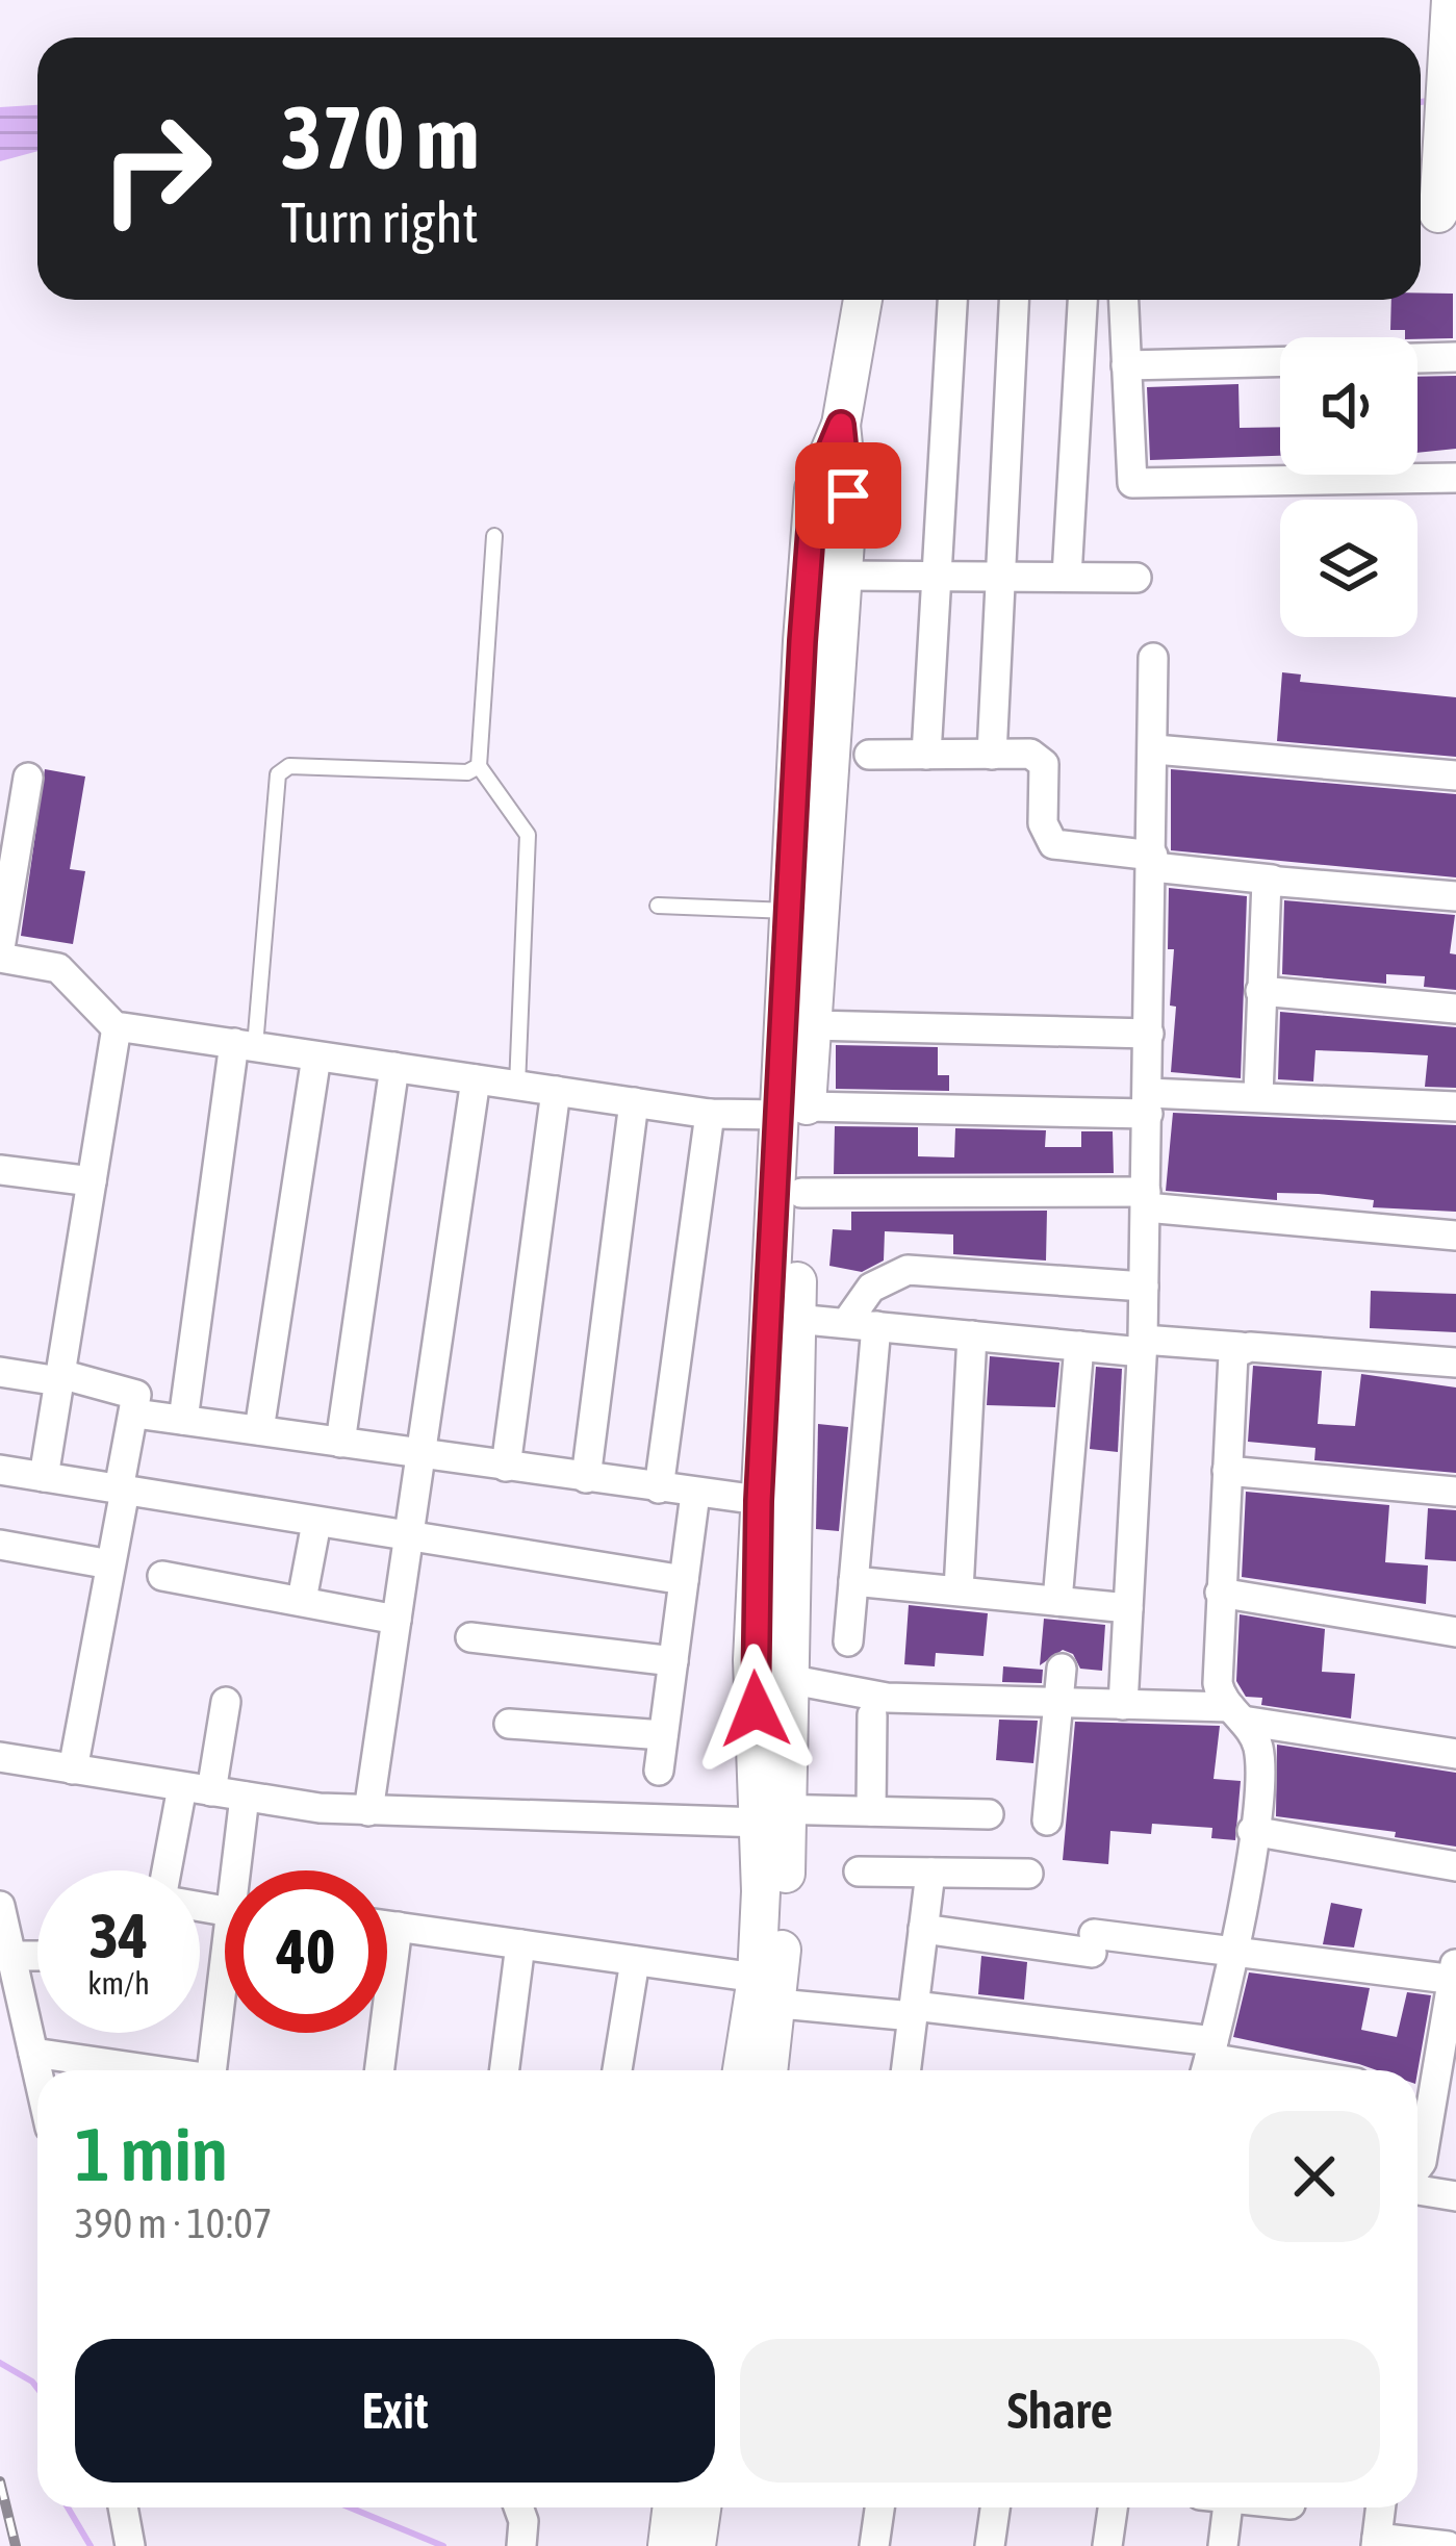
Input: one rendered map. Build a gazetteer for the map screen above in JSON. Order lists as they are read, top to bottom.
{
  "page": {
    "turn": ["370 m", "Turn right"],
    "speed": "34 km/h",
    "limit": "40",
    "heading": ["1 min", "390 m · 10:07"],
    "buttons": ["Exit", "Share"]
  }
}
